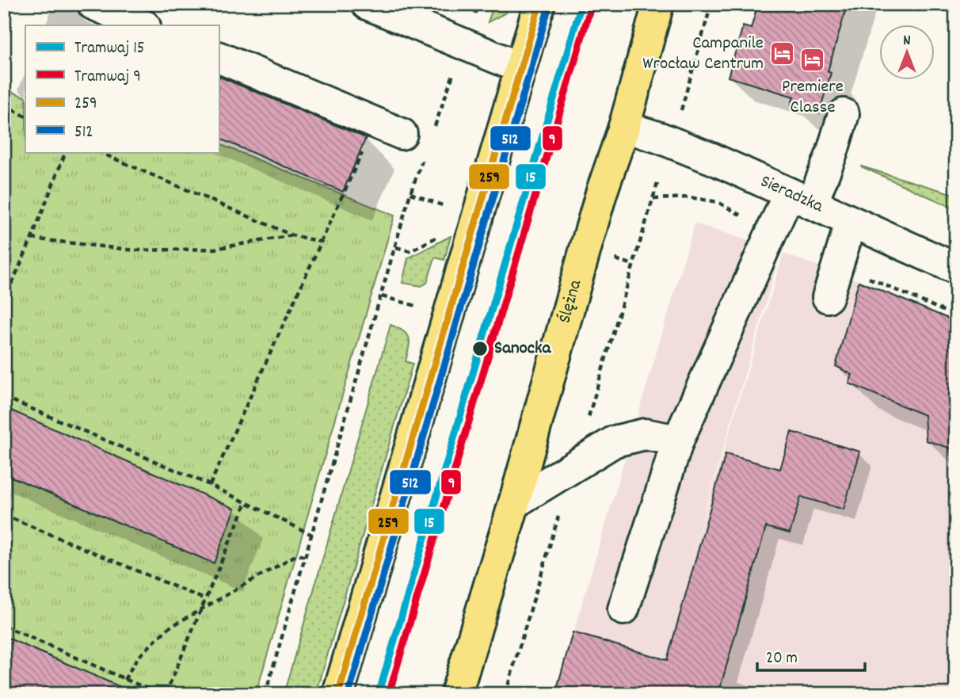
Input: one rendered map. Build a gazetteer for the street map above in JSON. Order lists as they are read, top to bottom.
{
  "streets": {
    "main road": ["Ślężna"],
    "street": ["Sieradzka"]
  },
  "crossings": [
    ["Sieradzka", "Ślężna"]
  ],
  "places": {
    "hotel": ["Campanile Wrocław Centrum", "Premiere Classe"],
    "other": ["Sanocka"]
  },
  "lines": [
    "tram line 15",
    "transit line 259",
    "tram line 9",
    "transit line 512"
  ],
  "legend": [
    "Tramwaj 15",
    "Tramwaj 9",
    "259",
    "512"
  ],
  "scale_bar": "20 m",
  "north": "top"
}
